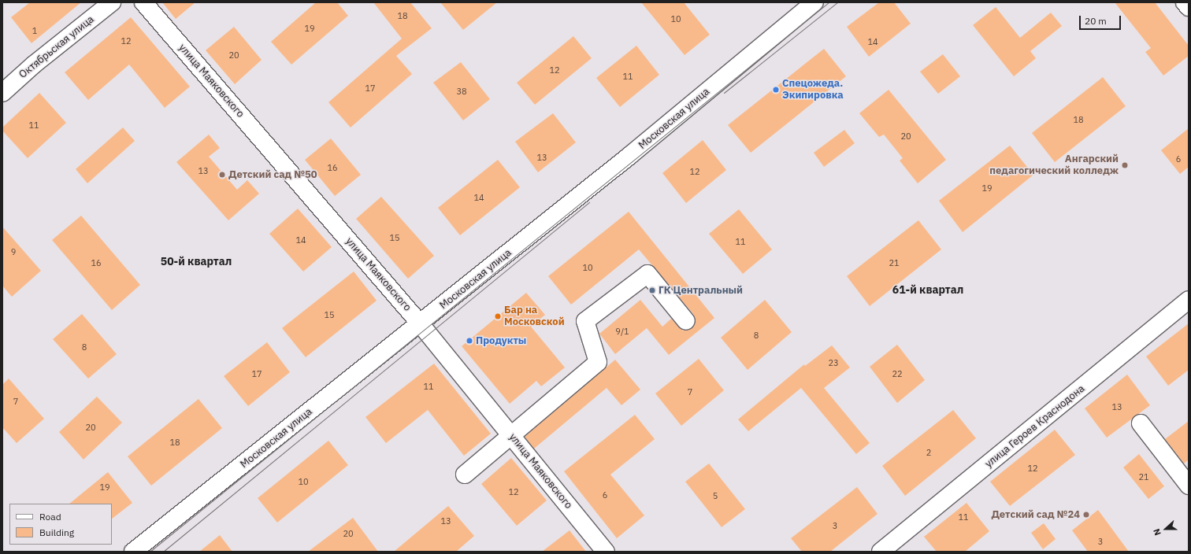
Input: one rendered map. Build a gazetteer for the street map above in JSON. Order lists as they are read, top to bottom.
{
  "streets": {
    "street": [
      "Октябрьская улица",
      "улица Маяковского",
      "Московская улица",
      "улица Героев Краснодона"
    ]
  },
  "crossings": [
    ["улица Маяковского", "Московская улица"]
  ],
  "districts": ["50-й квартал", "61-й квартал"],
  "places": [
    "Спецожеда. Экипировка",
    "Ангарский педагогический колледж",
    "Детский сад №50",
    "ГК Центральный",
    "Бар на Московской",
    "Продукты",
    "Детский сад №24"
  ],
  "house_numbers": [
    "18",
    "10",
    "19",
    "1",
    "12",
    "14",
    "20",
    "12",
    "11",
    "17",
    "38",
    "18",
    "11",
    "20",
    "13",
    "6",
    "16",
    "13",
    "12",
    "19",
    "14",
    "15",
    "14",
    "11",
    "9",
    "16",
    "21",
    "10",
    "15",
    "9/1",
    "8",
    "8",
    "23",
    "17",
    "22",
    "11",
    "7",
    "7",
    "13",
    "20",
    "18",
    "2",
    "12",
    "21",
    "10",
    "19",
    "12",
    "6",
    "5",
    "11",
    "13",
    "3",
    "20",
    "3"
  ],
  "legend": ["Road", "Building"],
  "scale_bar": "20 m",
  "north": "left"
}
